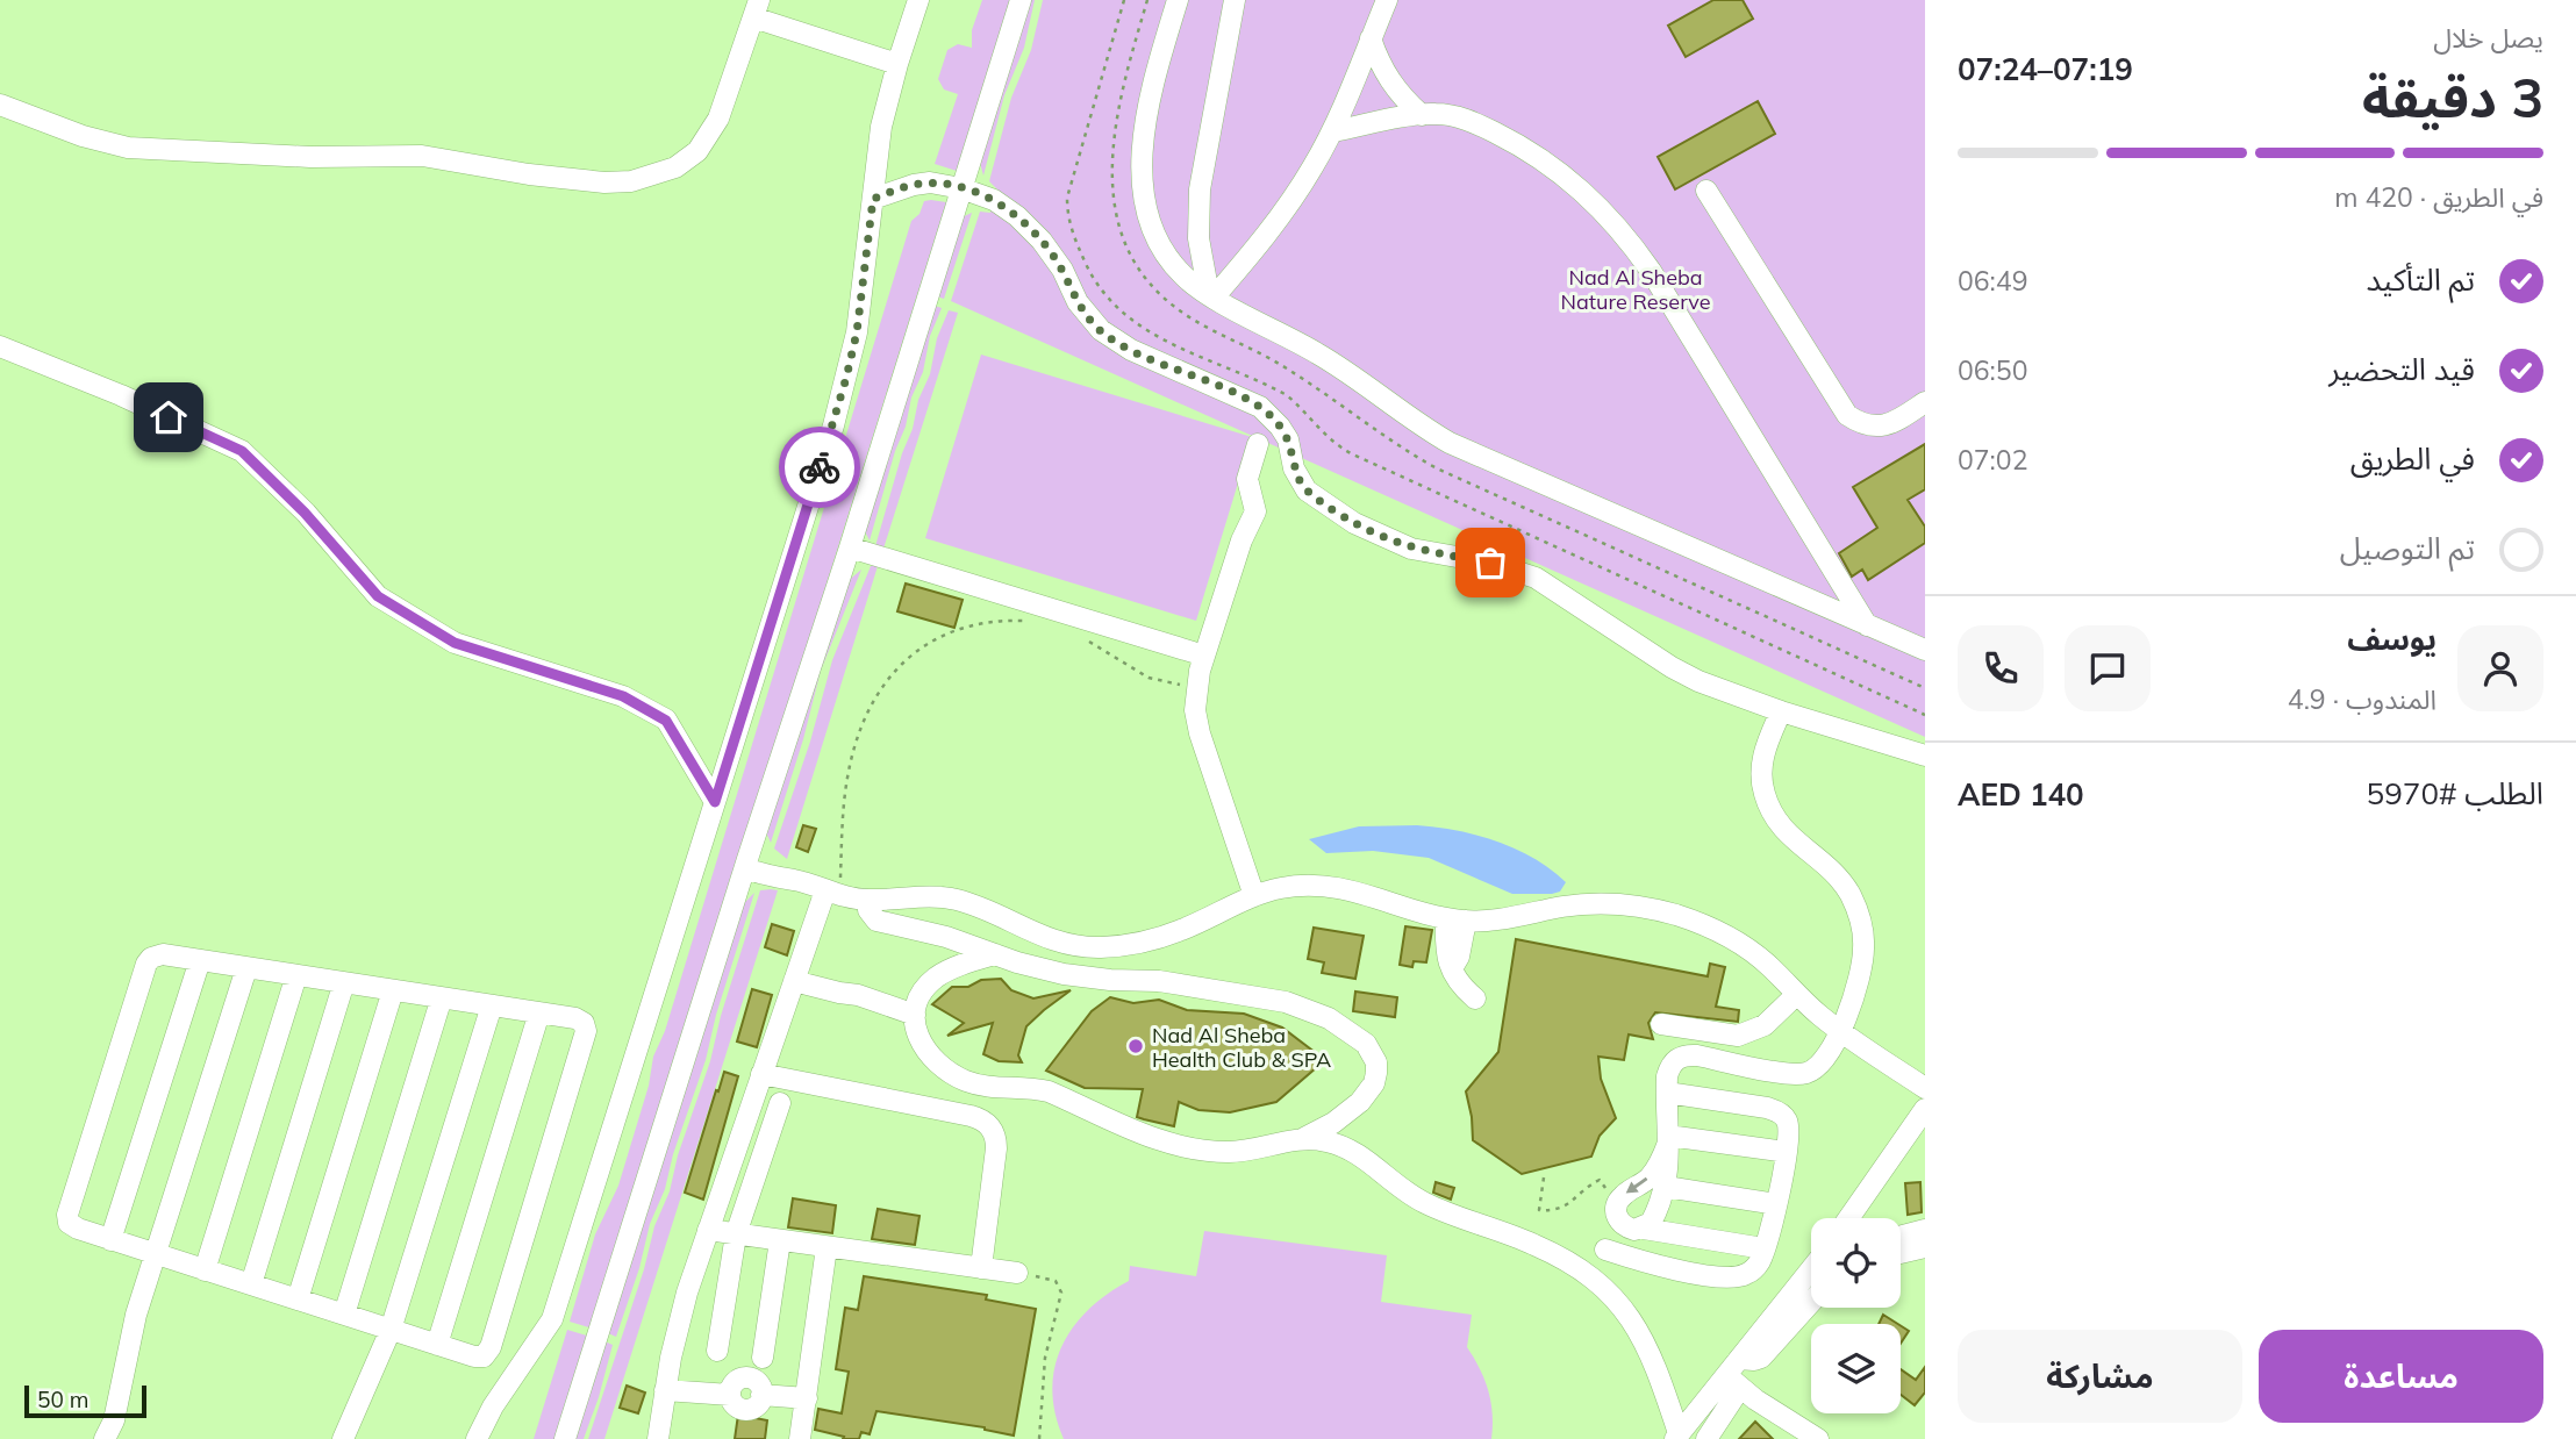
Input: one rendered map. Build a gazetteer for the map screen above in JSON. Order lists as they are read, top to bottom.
{
  "parks": ["Nad Al Sheba Nature Reserve"],
  "places": ["Nad Al Sheba Health Club & SPA"],
  "scale_bar": "50 m",
  "page": {
    "heading": ["3 دقيقة", "يصل خلال", "07:19–07:24"],
    "panel": [
      "يوسف",
      "المندوب · 4.9",
      "الطلب #5970",
      "AED 140"
    ],
    "bar": "في الطريق · 420 m",
    "list": [
      ["تم التأكيد", "06:49"],
      ["قيد التحضير", "06:50"],
      ["في الطريق", "07:02"],
      "تم التوصيل"
    ],
    "buttons": ["مساعدة", "مشاركة"],
    "scale": "50 m"
  }
}
